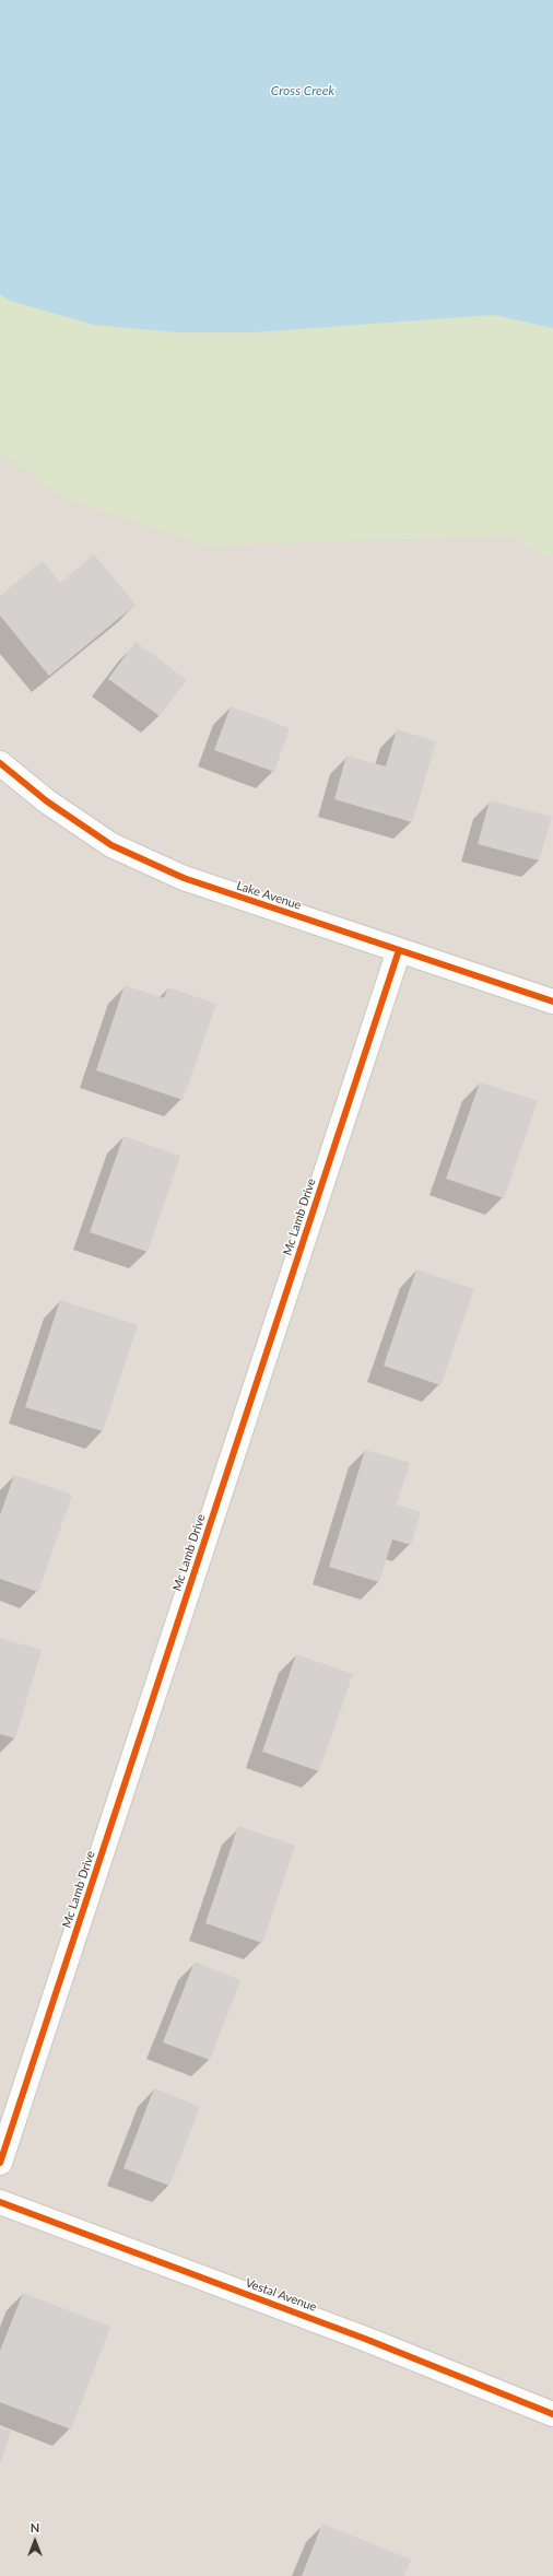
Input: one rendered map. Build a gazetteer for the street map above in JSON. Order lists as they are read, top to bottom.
{
  "streets": {
    "street": ["Lake Avenue", "Mc Lamb Drive", "Vestal Avenue"]
  },
  "crossings": [
    ["Lake Avenue", "Mc Lamb Drive"]
  ],
  "water": ["Cross Creek"],
  "north": "top"
}
